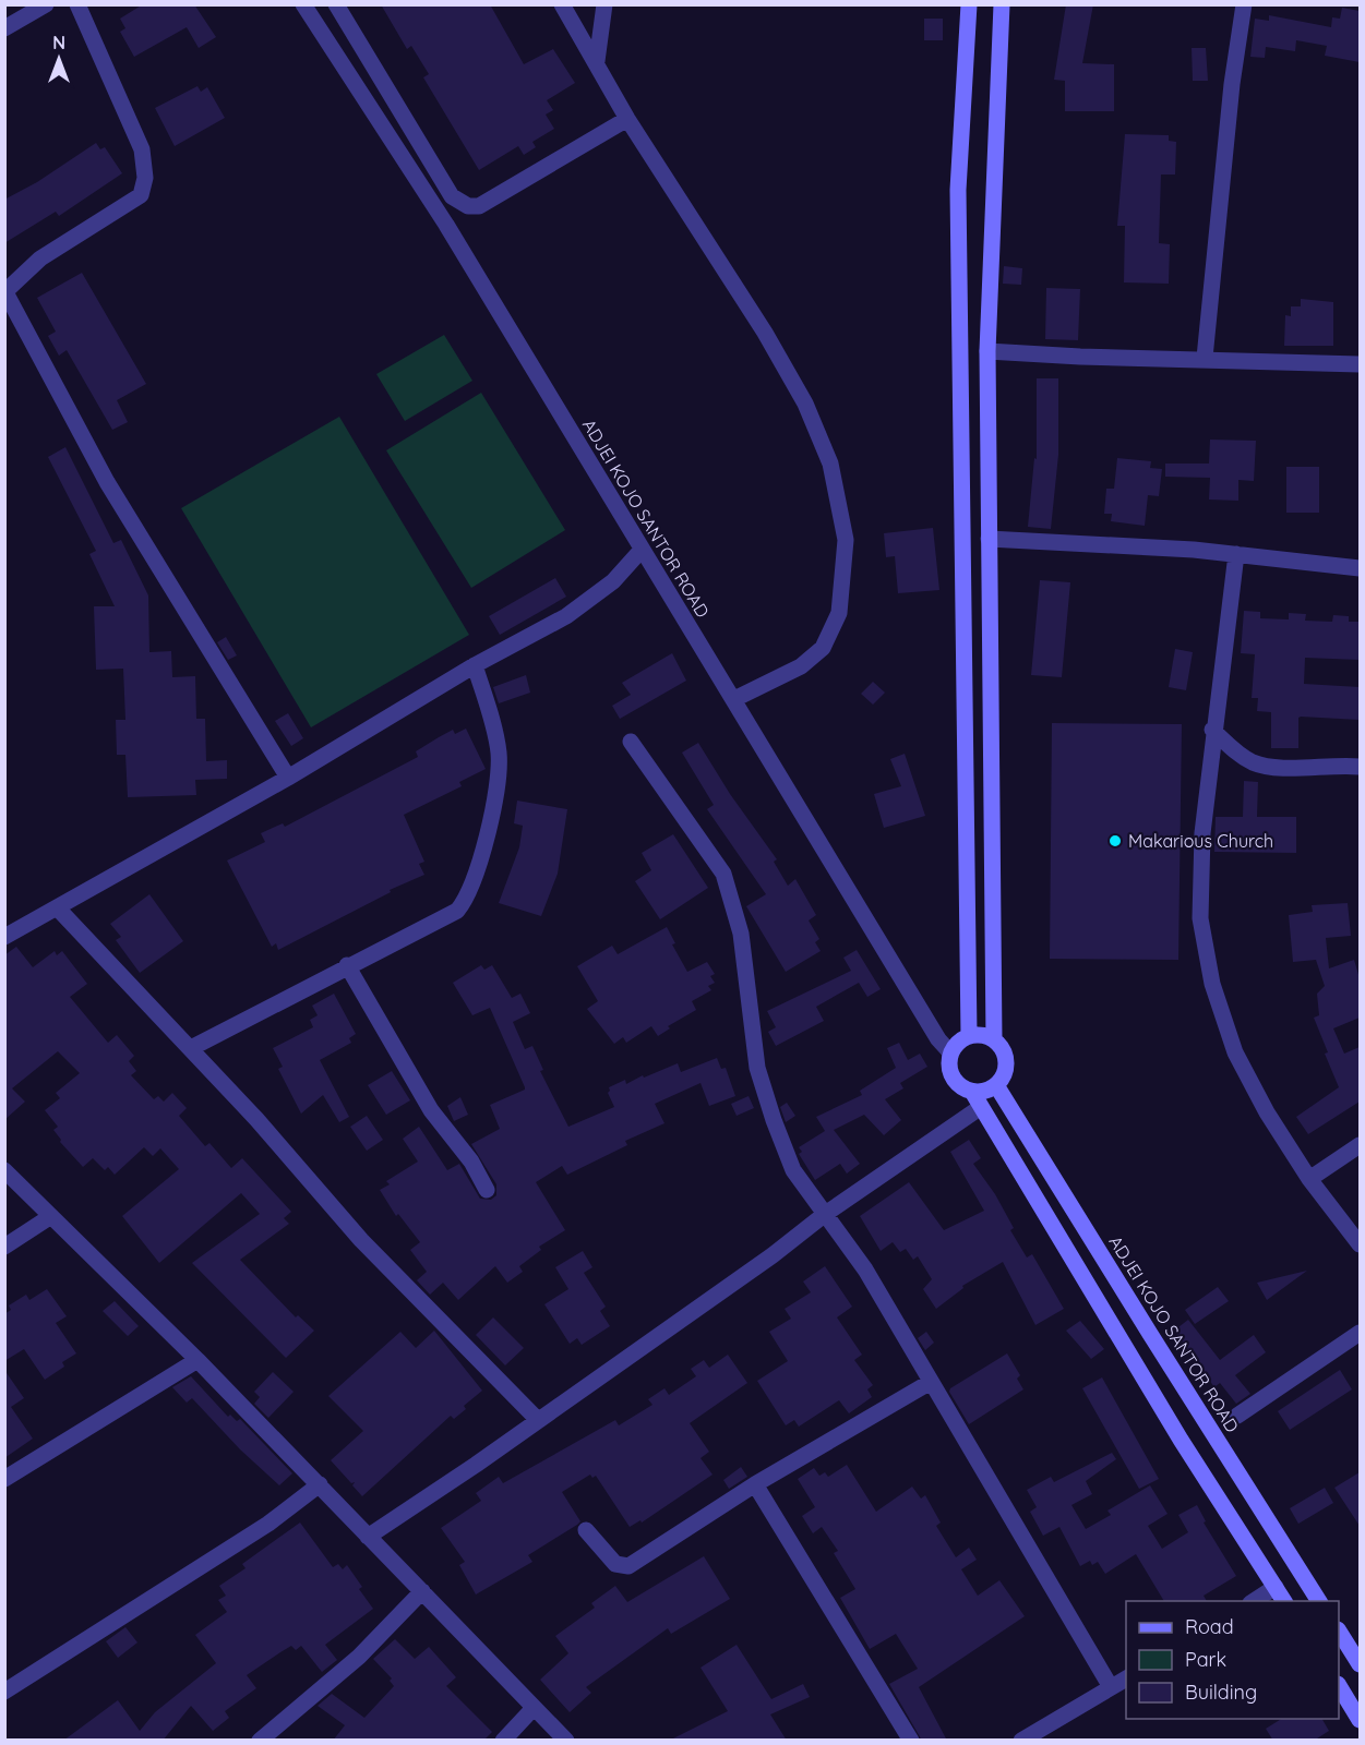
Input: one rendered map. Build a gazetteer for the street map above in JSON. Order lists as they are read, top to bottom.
{
  "streets": {
    "street": ["ADJEI KOJO SANTOR ROAD"]
  },
  "places": ["Makarious Church"],
  "legend": ["Road", "Park", "Building"],
  "north": "top"
}
